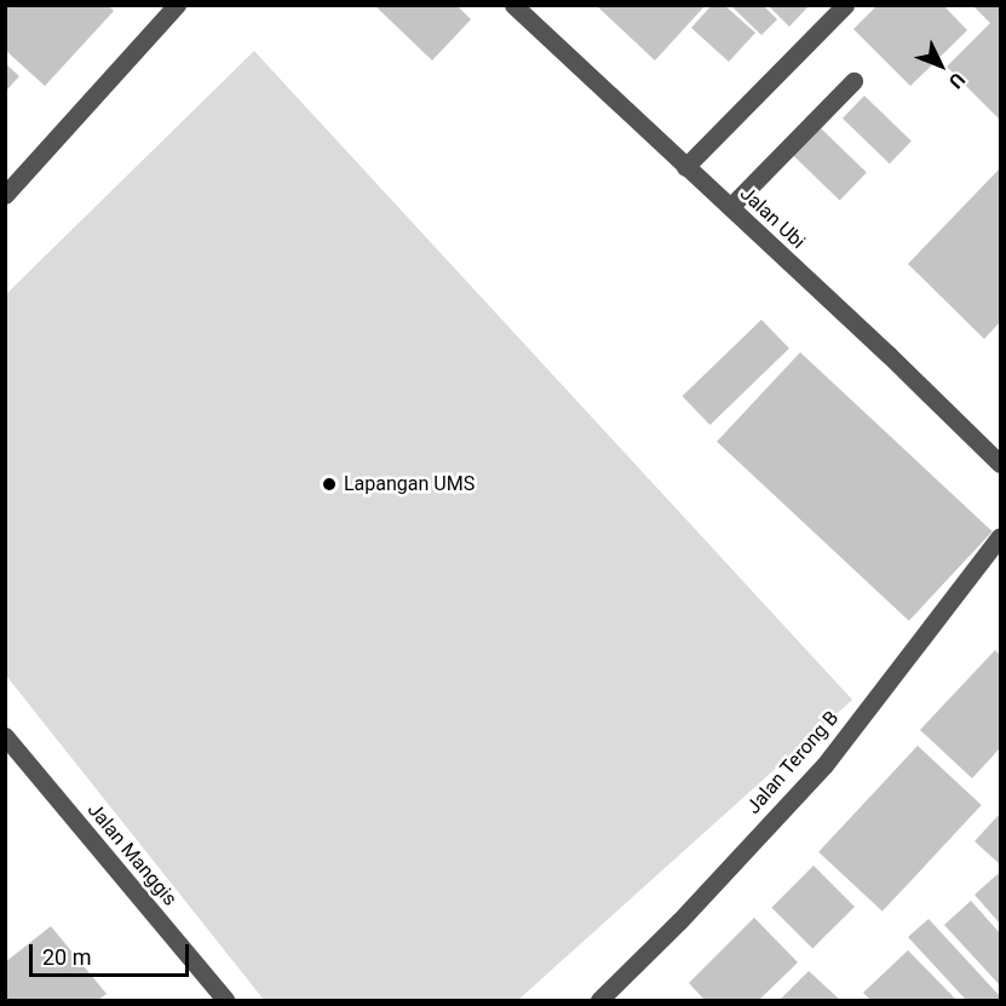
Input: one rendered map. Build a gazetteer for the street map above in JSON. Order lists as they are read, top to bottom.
{
  "streets": {
    "street": ["Jalan Ubi", "Jalan Terong B", "Jalan Manggis"]
  },
  "places": ["Lapangan UMS"],
  "scale_bar": "20 m",
  "north": "bottom right"
}
